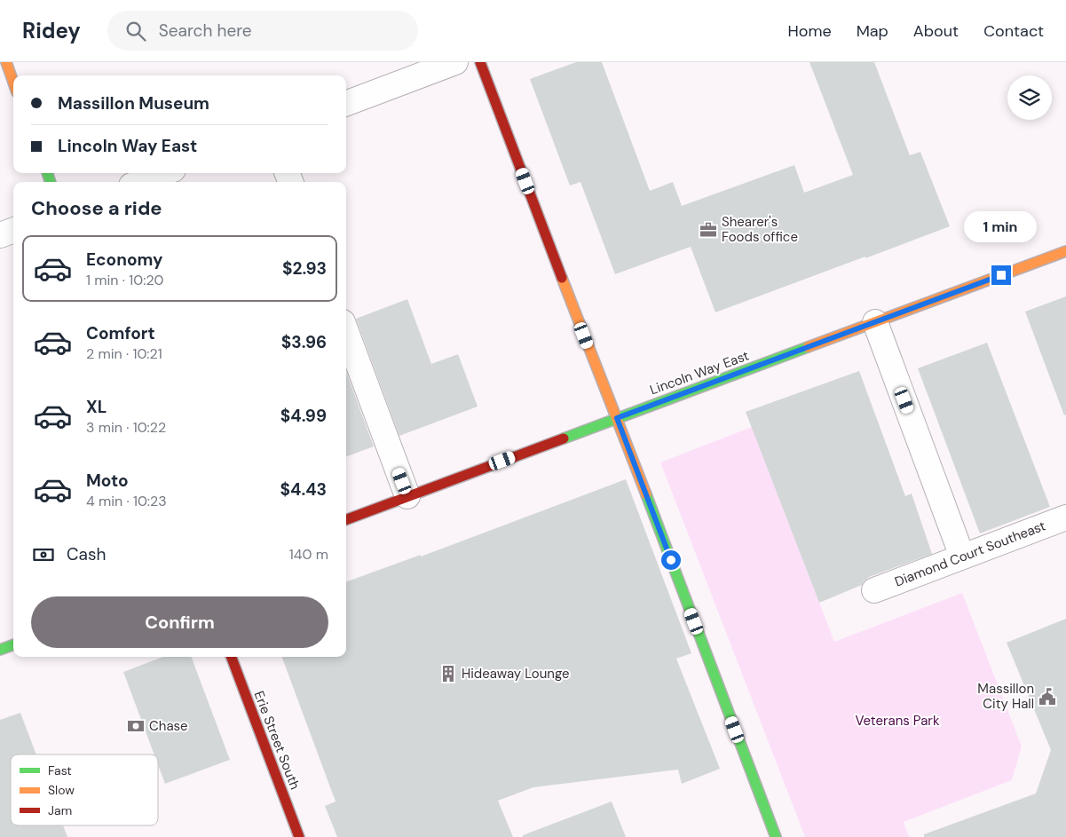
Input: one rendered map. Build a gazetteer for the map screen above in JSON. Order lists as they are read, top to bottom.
{
  "streets": {
    "main road": ["Lincoln Way East", "Erie Street South"],
    "street": ["Diamond Court Southeast"]
  },
  "parks": ["Veterans Park"],
  "places": {
    "office": ["Shearer's Foods office"],
    "building": ["Hideaway Lounge"],
    "public building": ["Massillon City Hall"],
    "bank": ["Chase"]
  },
  "legend": ["Fast", "Slow", "Jam"],
  "page": {
    "header": "Ridey",
    "search": "Search here",
    "nav": [
      "Home",
      "Map",
      "About",
      "Contact"
    ],
    "banner": ["Massillon Museum", "Lincoln Way East"],
    "heading": "Choose a ride",
    "bubble": "1 min",
    "list": [
      {
        "name": "Economy",
        "note": "1 min · 10:20",
        "value": "$2.93"
      },
      {
        "name": "Comfort",
        "note": "2 min · 10:21",
        "value": "$3.96"
      },
      {
        "name": "XL",
        "note": "3 min · 10:22",
        "value": "$4.99"
      },
      {
        "name": "Moto",
        "note": "4 min · 10:23",
        "value": "$4.43"
      }
    ],
    "pay": ["Cash", "140 m"],
    "buttons": "Confirm"
  }
}
